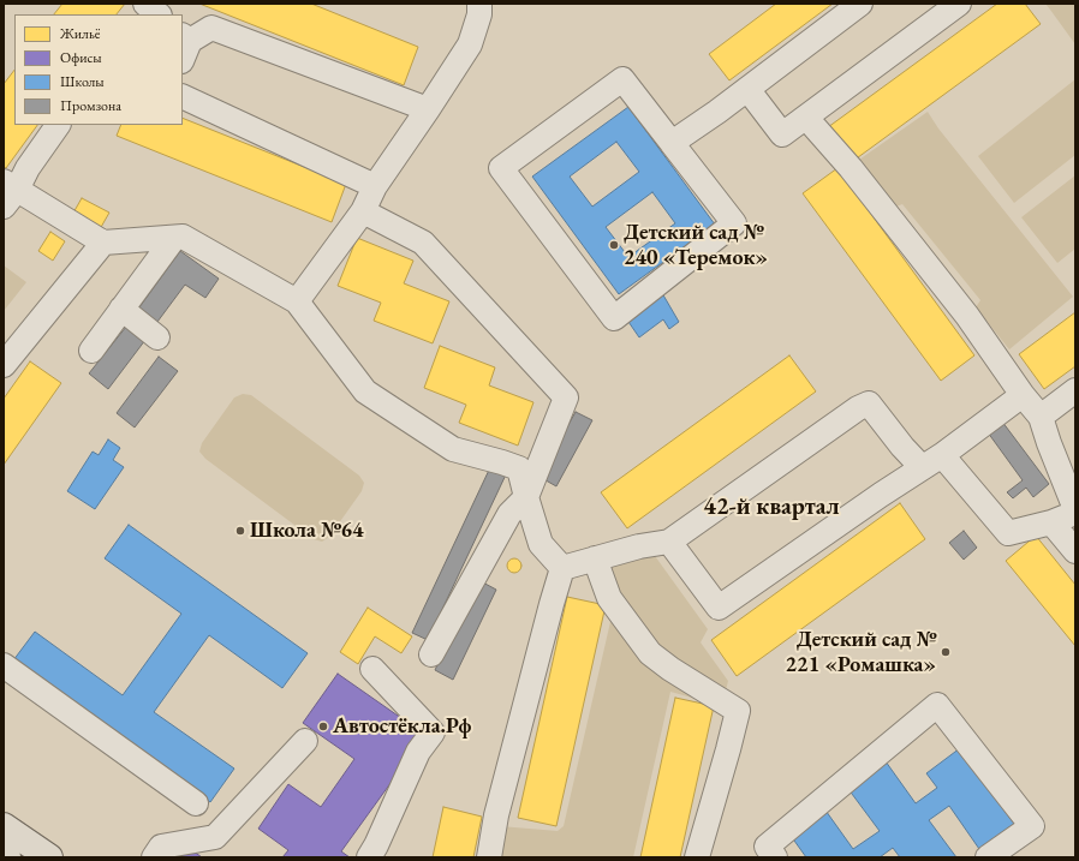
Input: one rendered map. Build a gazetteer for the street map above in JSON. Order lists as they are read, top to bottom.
{
  "districts": ["42-й квартал"],
  "places": [
    "Детский сад № 240 «Теремок»",
    "Школа №64",
    "Детский сад № 221 «Ромашка»",
    "Автостёкла.Рф"
  ],
  "legend": [
    "Жильё",
    "Офисы",
    "Школы",
    "Промзона"
  ]
}
